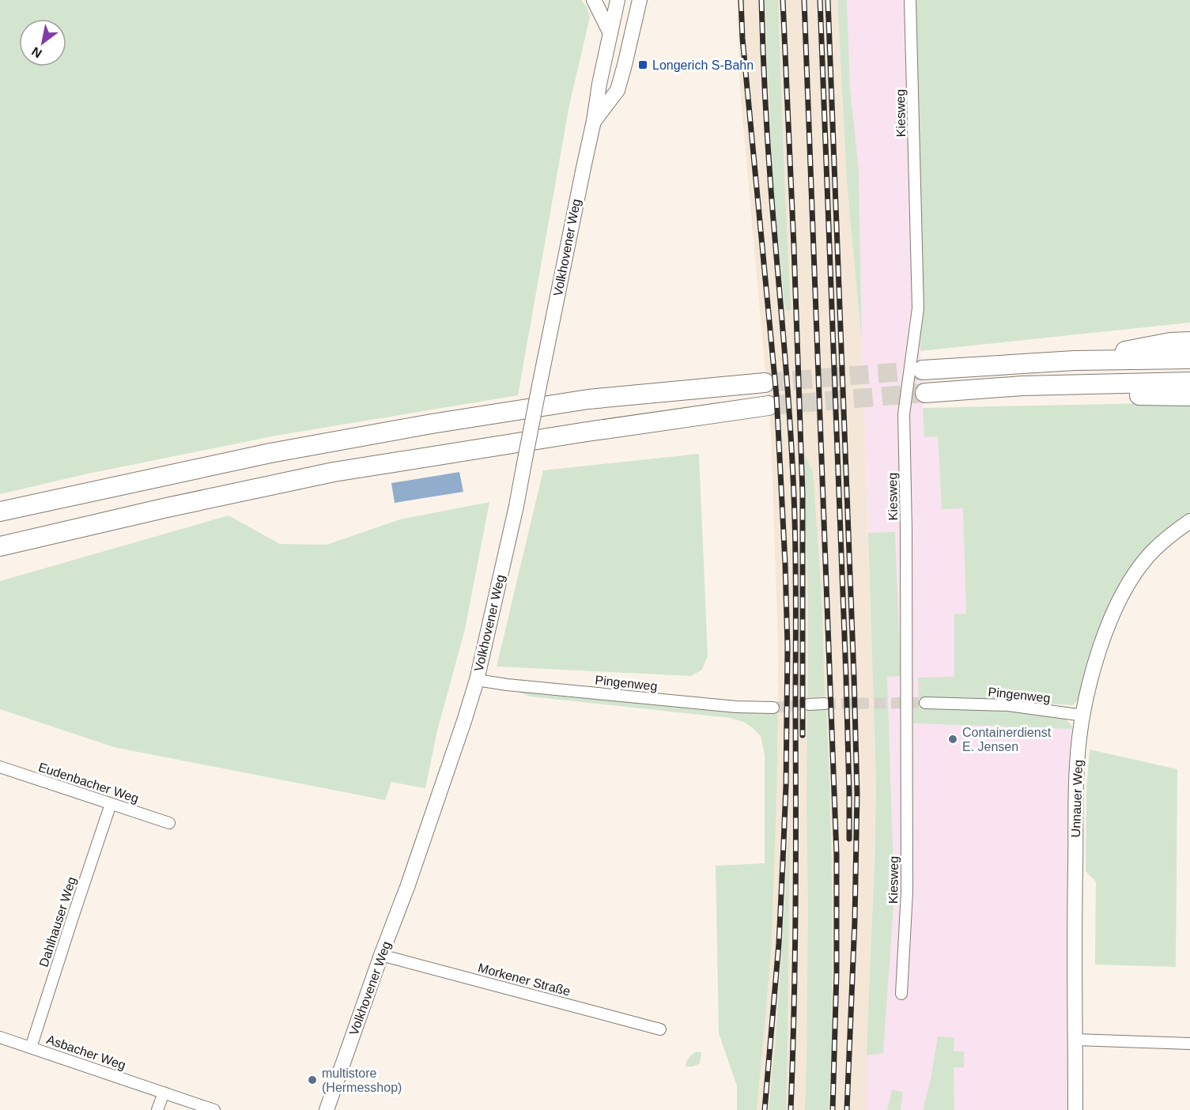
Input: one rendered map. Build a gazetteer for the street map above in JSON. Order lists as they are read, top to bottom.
{
  "streets": {
    "street": [
      "Kiesweg",
      "Volkhovener Weg",
      "Pingenweg",
      "Eudenbacher Weg",
      "Unnauer Weg",
      "Dahlhauser Weg",
      "Morkener Straße",
      "Asbacher Weg"
    ]
  },
  "crossings": [
    ["Volkhovener Weg", "Pingenweg"],
    ["Volkhovener Weg", "Morkener Straße"],
    ["Pingenweg", "Unnauer Weg"],
    ["Eudenbacher Weg", "Dahlhauser Weg"],
    ["Dahlhauser Weg", "Asbacher Weg"]
  ],
  "places": {
    "transit": ["Longerich S-Bahn"],
    "other": ["Containerdienst E. Jensen", "multistore (Hermesshop)"]
  },
  "north": "bottom left"
}
